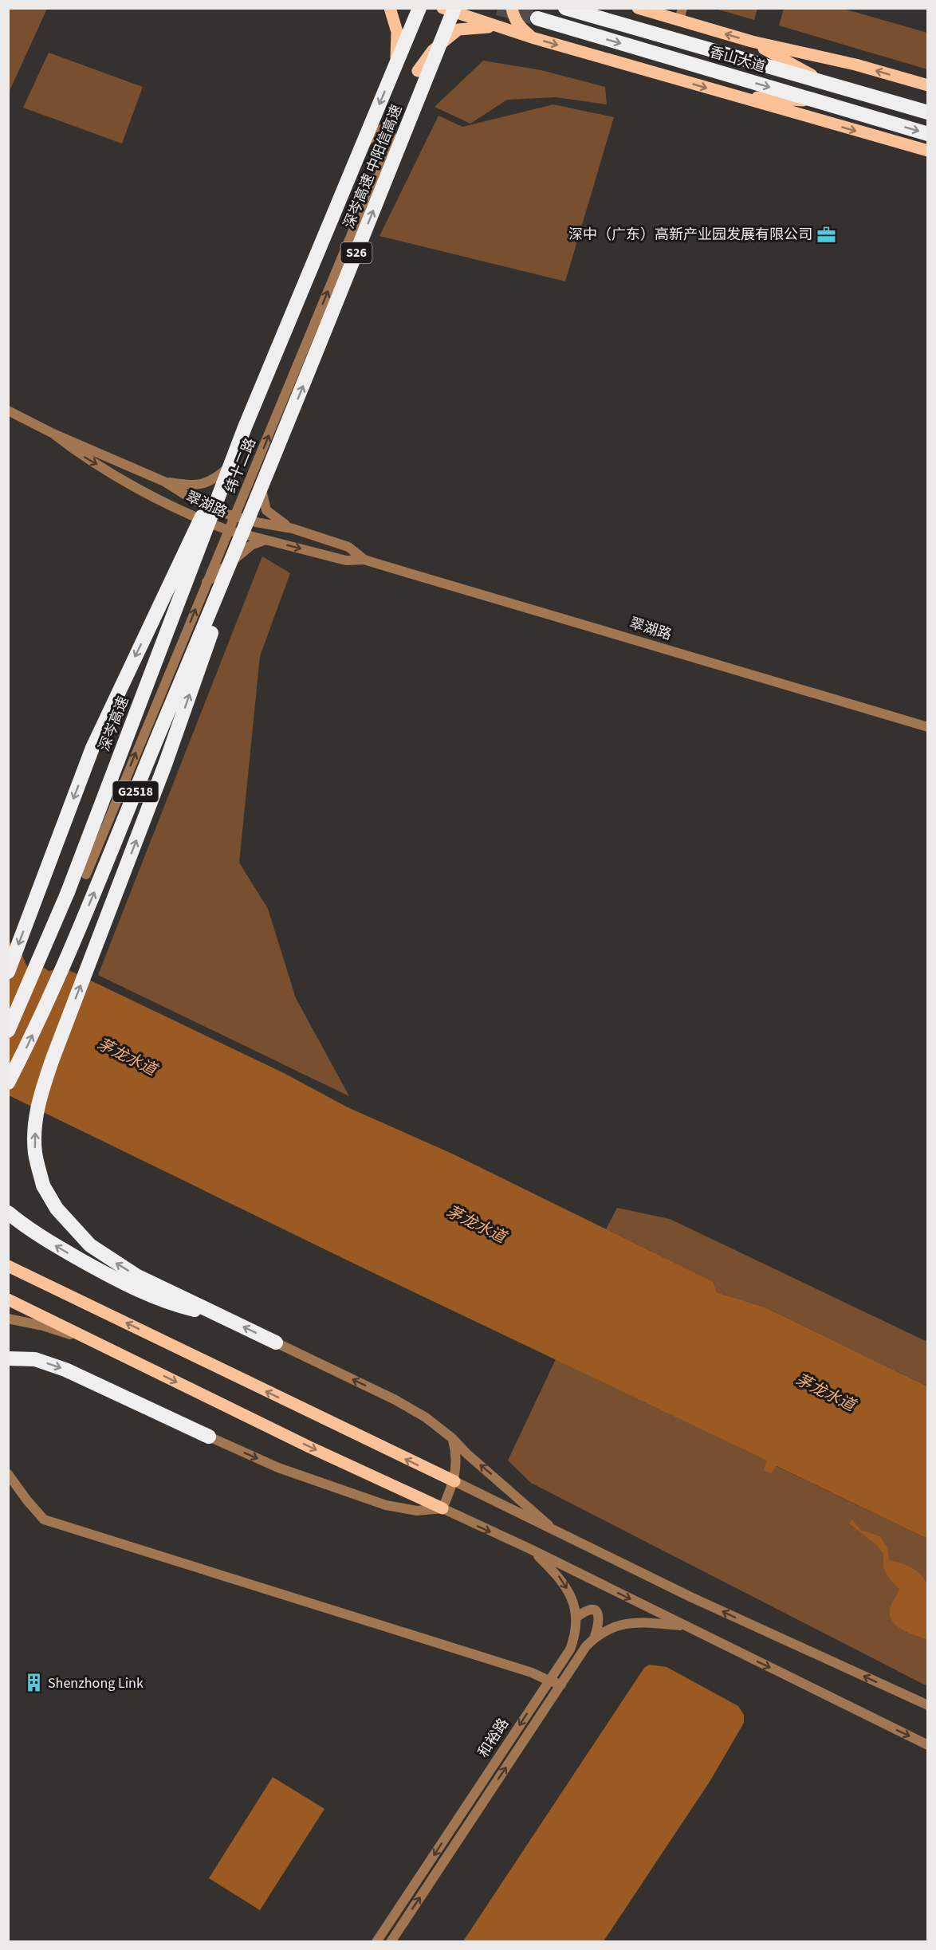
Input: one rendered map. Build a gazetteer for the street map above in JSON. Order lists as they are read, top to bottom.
{
  "streets": {
    "highway": [
      "香山大道",
      "深岑高速 中阳信高速",
      "S26",
      "深岑高速",
      "G2518"
    ],
    "street": ["纬十二路", "翠湖路", "和裕路"]
  },
  "crossings": [
    ["深岑高速 中阳信高速", "深岑高速"],
    ["深岑高速 中阳信高速", "G2518"],
    ["纬十二路", "翠湖路"]
  ],
  "water": ["茅龙水道"],
  "places": {
    "office": ["深中（广东）高新产业园发展有限公司"],
    "building": ["Shenzhong Link"]
  }
}
